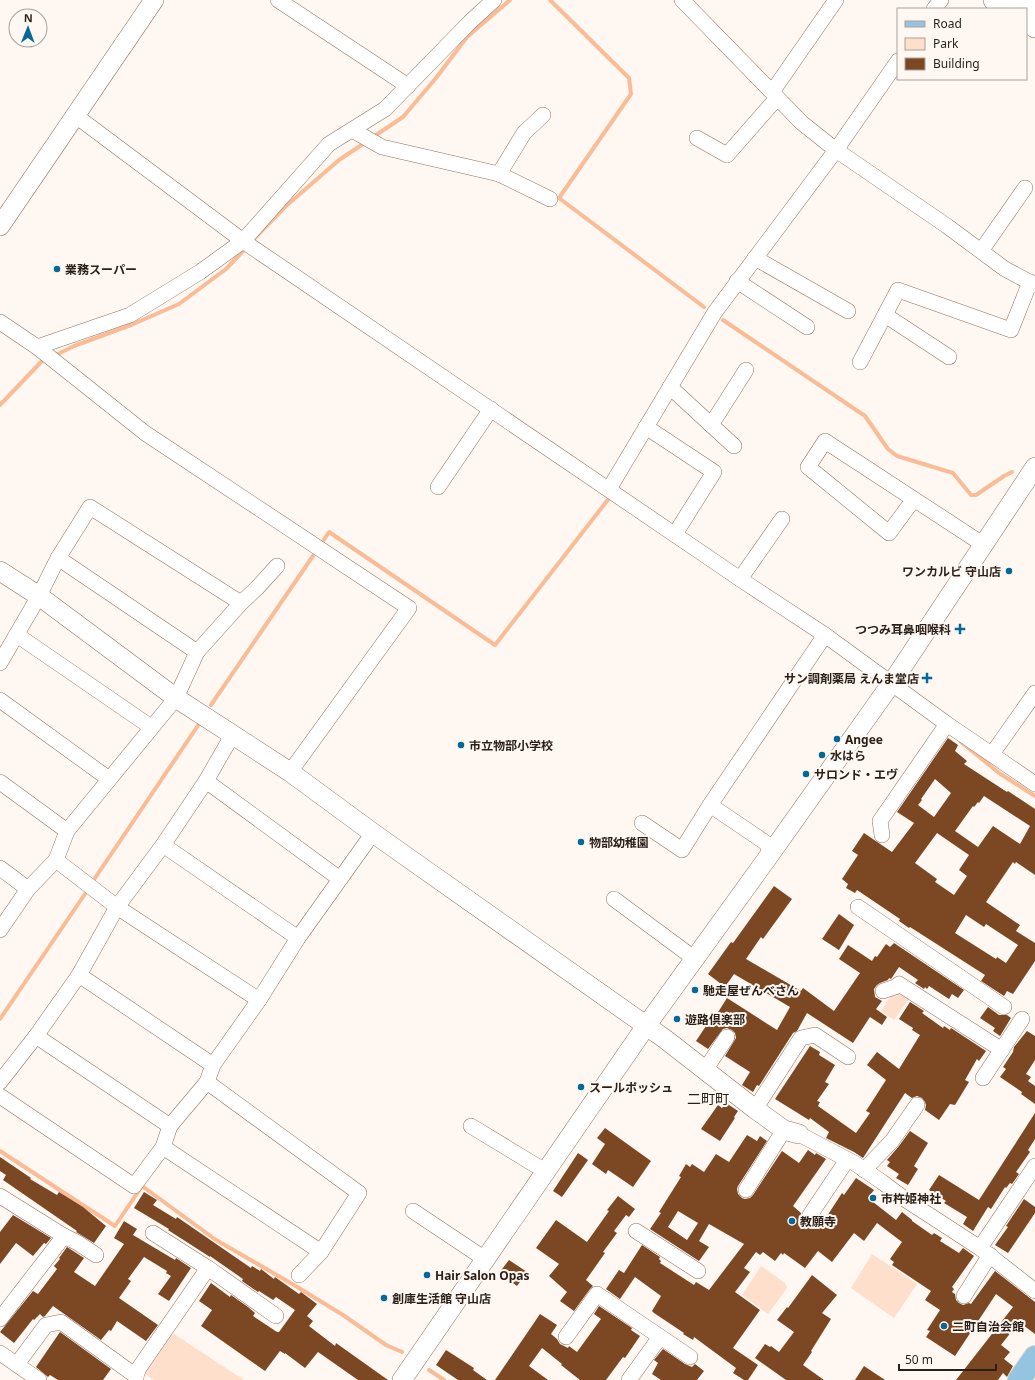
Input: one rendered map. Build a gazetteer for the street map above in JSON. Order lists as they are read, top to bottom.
{
  "districts": ["二町町"],
  "places": {
    "other": [
      "業務スーパー",
      "ワンカルビ 守山店",
      "Angee",
      "市立物部小学校",
      "水はら",
      "サロンド・エヴ",
      "物部幼稚園",
      "馳走屋ぜんべさん",
      "遊路倶楽部",
      "スールポッシュ",
      "市杵姫神社",
      "教願寺",
      "Hair Salon Opas",
      "創庫生活館 守山店",
      "二町自治会館"
    ],
    "health": ["つつみ耳鼻咽喉科", "サン調剤薬局 えんま堂店"]
  },
  "legend": ["Road", "Park", "Building"],
  "scale_bar": "50 m",
  "north": "top"
}
